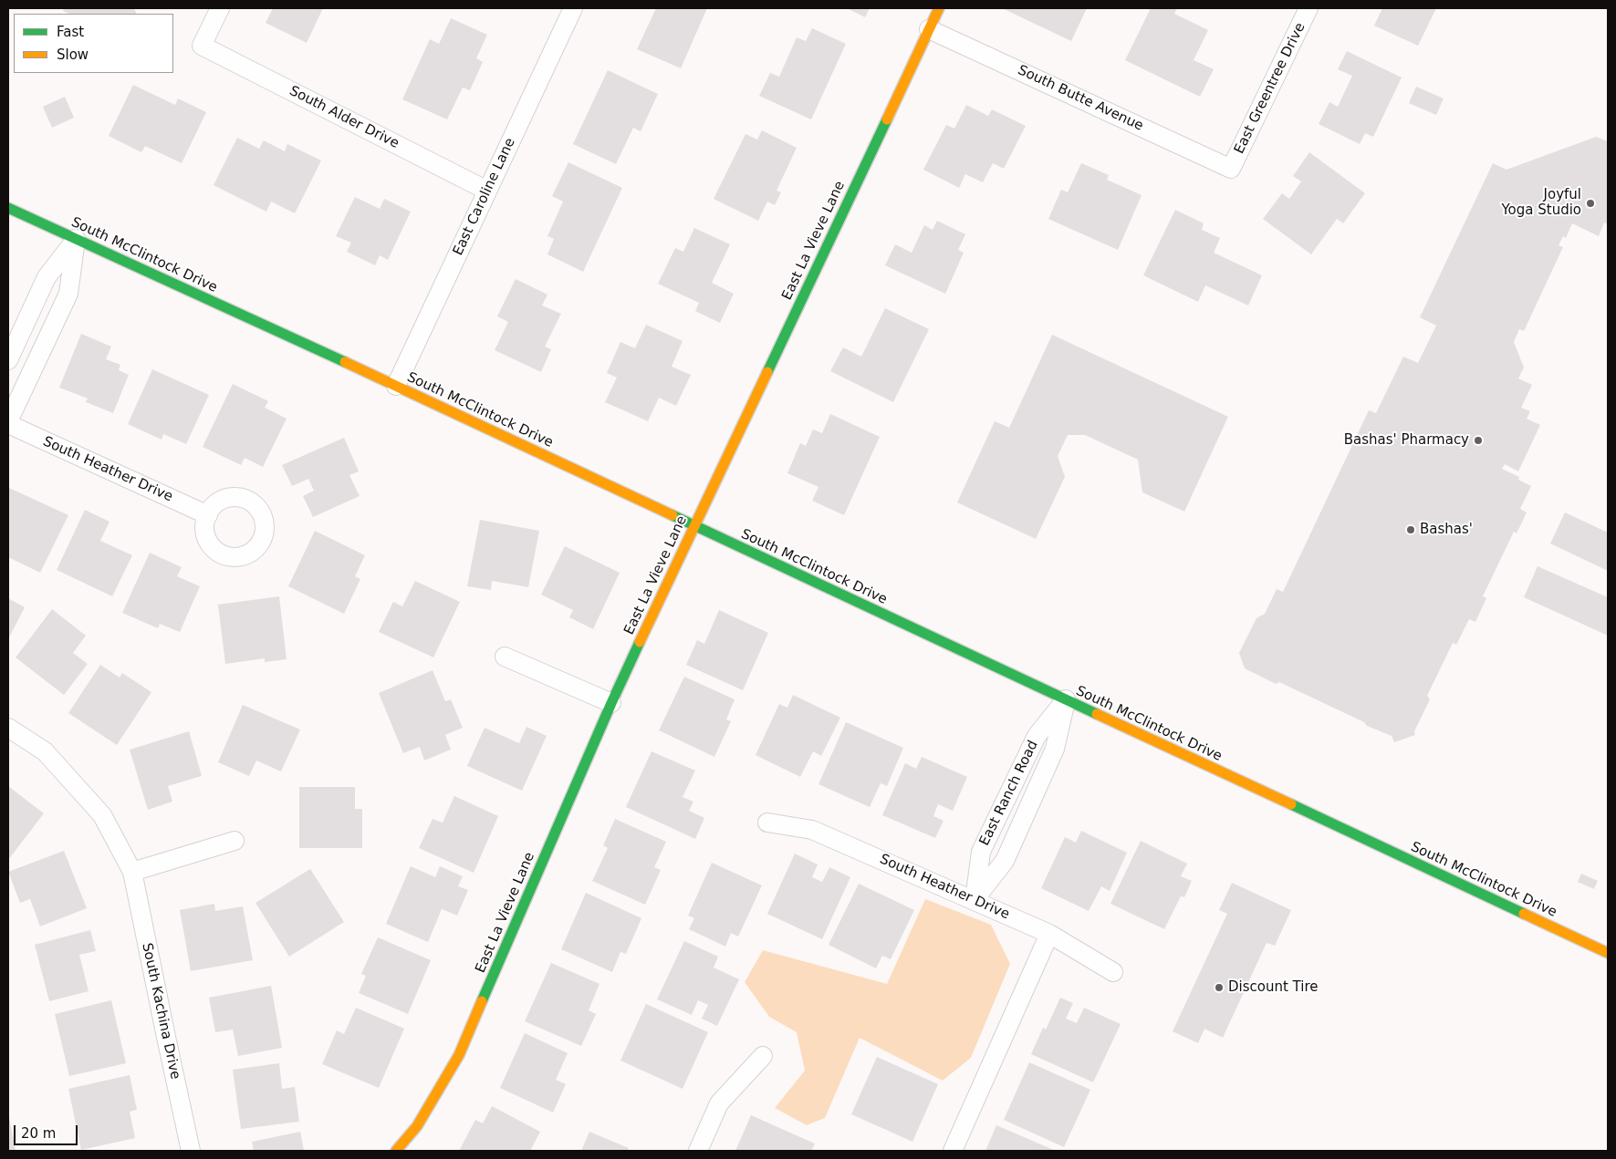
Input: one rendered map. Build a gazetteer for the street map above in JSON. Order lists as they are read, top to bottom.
{
  "streets": {
    "main road": ["East La Vieve Lane", "South McClintock Drive"],
    "street": [
      "East Greentree Drive",
      "South Butte Avenue",
      "South Alder Drive",
      "East Caroline Lane",
      "South Heather Drive",
      "East Ranch Road",
      "South Kachina Drive"
    ]
  },
  "crossings": [
    ["East Greentree Drive", "South Butte Avenue"],
    ["South Butte Avenue", "East La Vieve Lane"],
    ["South Alder Drive", "East Caroline Lane"],
    ["East Caroline Lane", "South McClintock Drive"],
    ["East La Vieve Lane", "South McClintock Drive"],
    ["South McClintock Drive", "East Ranch Road"],
    ["South Heather Drive", "East Ranch Road"]
  ],
  "places": [
    "Joyful Yoga Studio",
    "Bashas' Pharmacy",
    "Bashas'",
    "Discount Tire"
  ],
  "legend": ["Fast", "Slow"],
  "scale_bar": "20 m"
}
